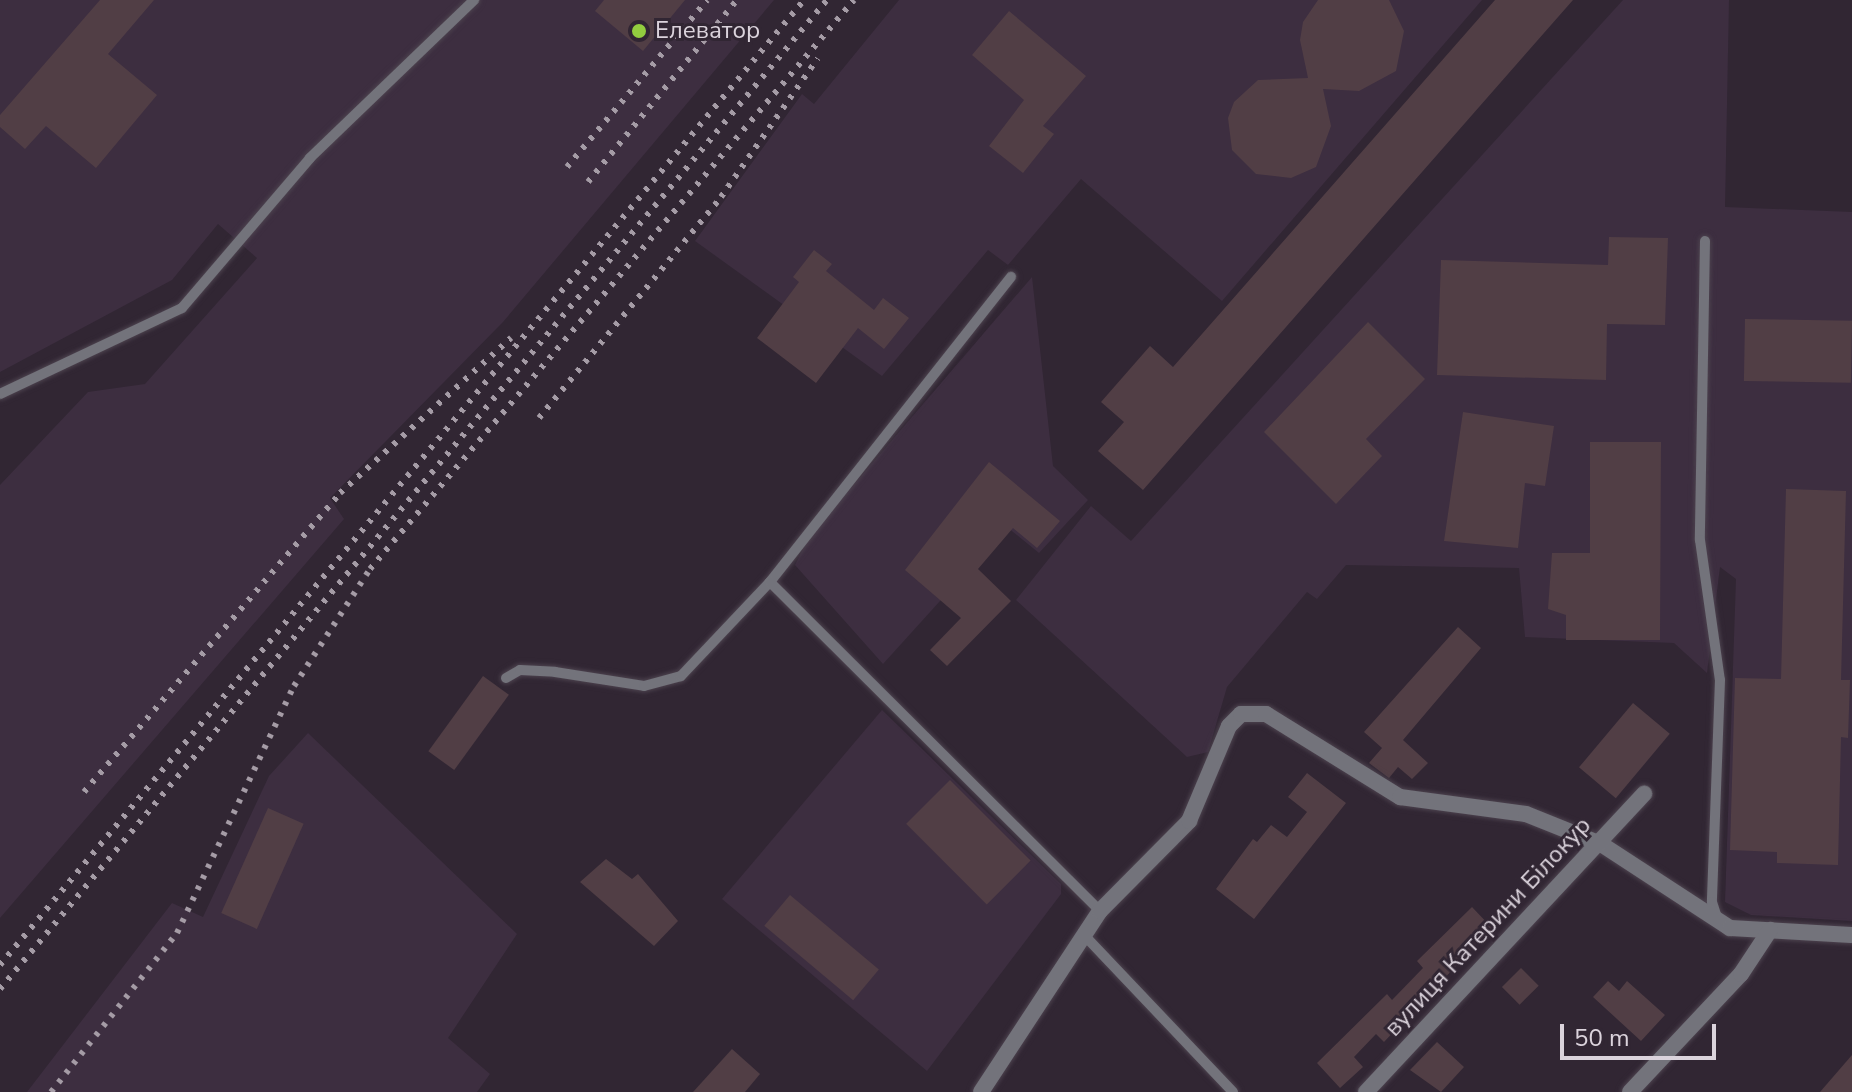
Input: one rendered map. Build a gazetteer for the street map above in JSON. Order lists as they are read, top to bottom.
{
  "streets": {
    "street": ["вулиця Катерини Білокур"]
  },
  "places": ["Елеватор"],
  "scale_bar": "50 m"
}
